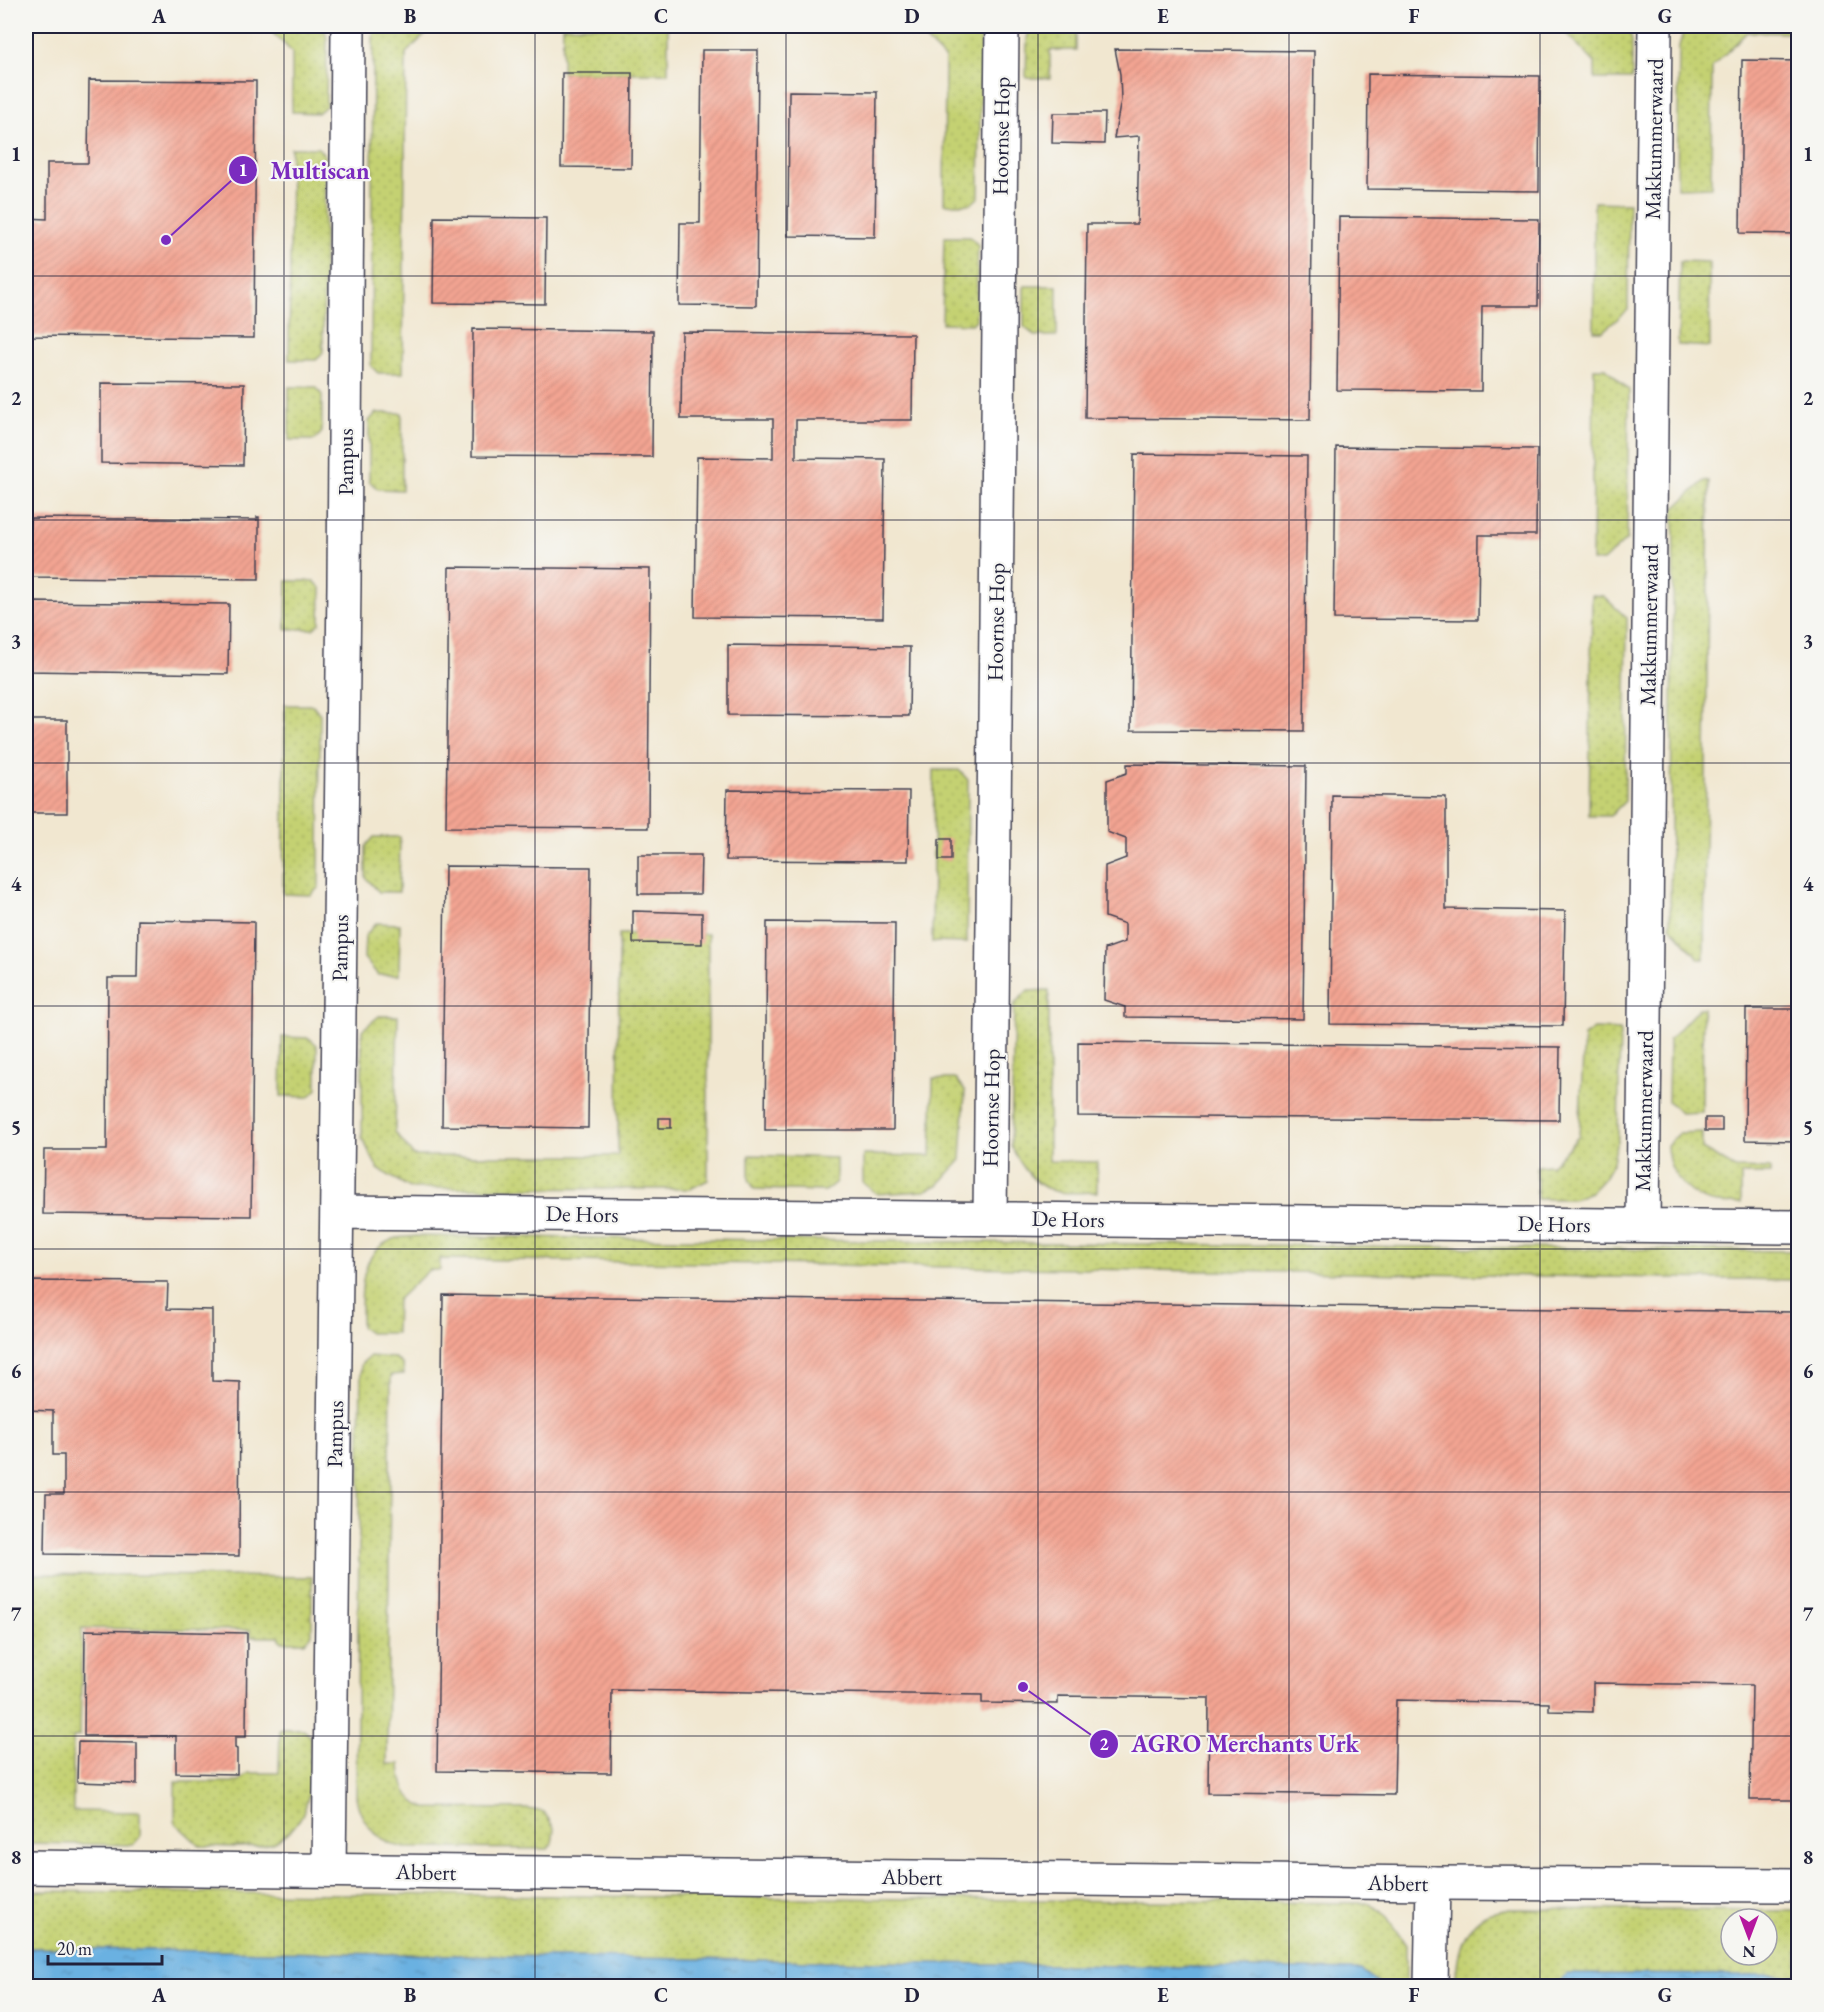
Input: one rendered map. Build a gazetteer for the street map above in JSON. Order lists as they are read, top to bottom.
{
  "streets": {
    "street": [
      "Hoornse Hop",
      "Makkummerwaard",
      "Pampus",
      "De Hors",
      "Abbert"
    ]
  },
  "crossings": [
    ["Hoornse Hop", "De Hors"],
    ["Makkummerwaard", "De Hors"],
    ["Pampus", "De Hors"],
    ["Pampus", "Abbert"]
  ],
  "places": ["Multiscan", "AGRO Merchants Urk"],
  "scale_bar": "20 m",
  "north": "bottom",
  "grid": {
    "columns": [
      "A",
      "B",
      "C",
      "D",
      "E",
      "F",
      "G"
    ],
    "rows": [
      "1",
      "2",
      "3",
      "4",
      "5",
      "6",
      "7",
      "8"
    ]
  }
}
